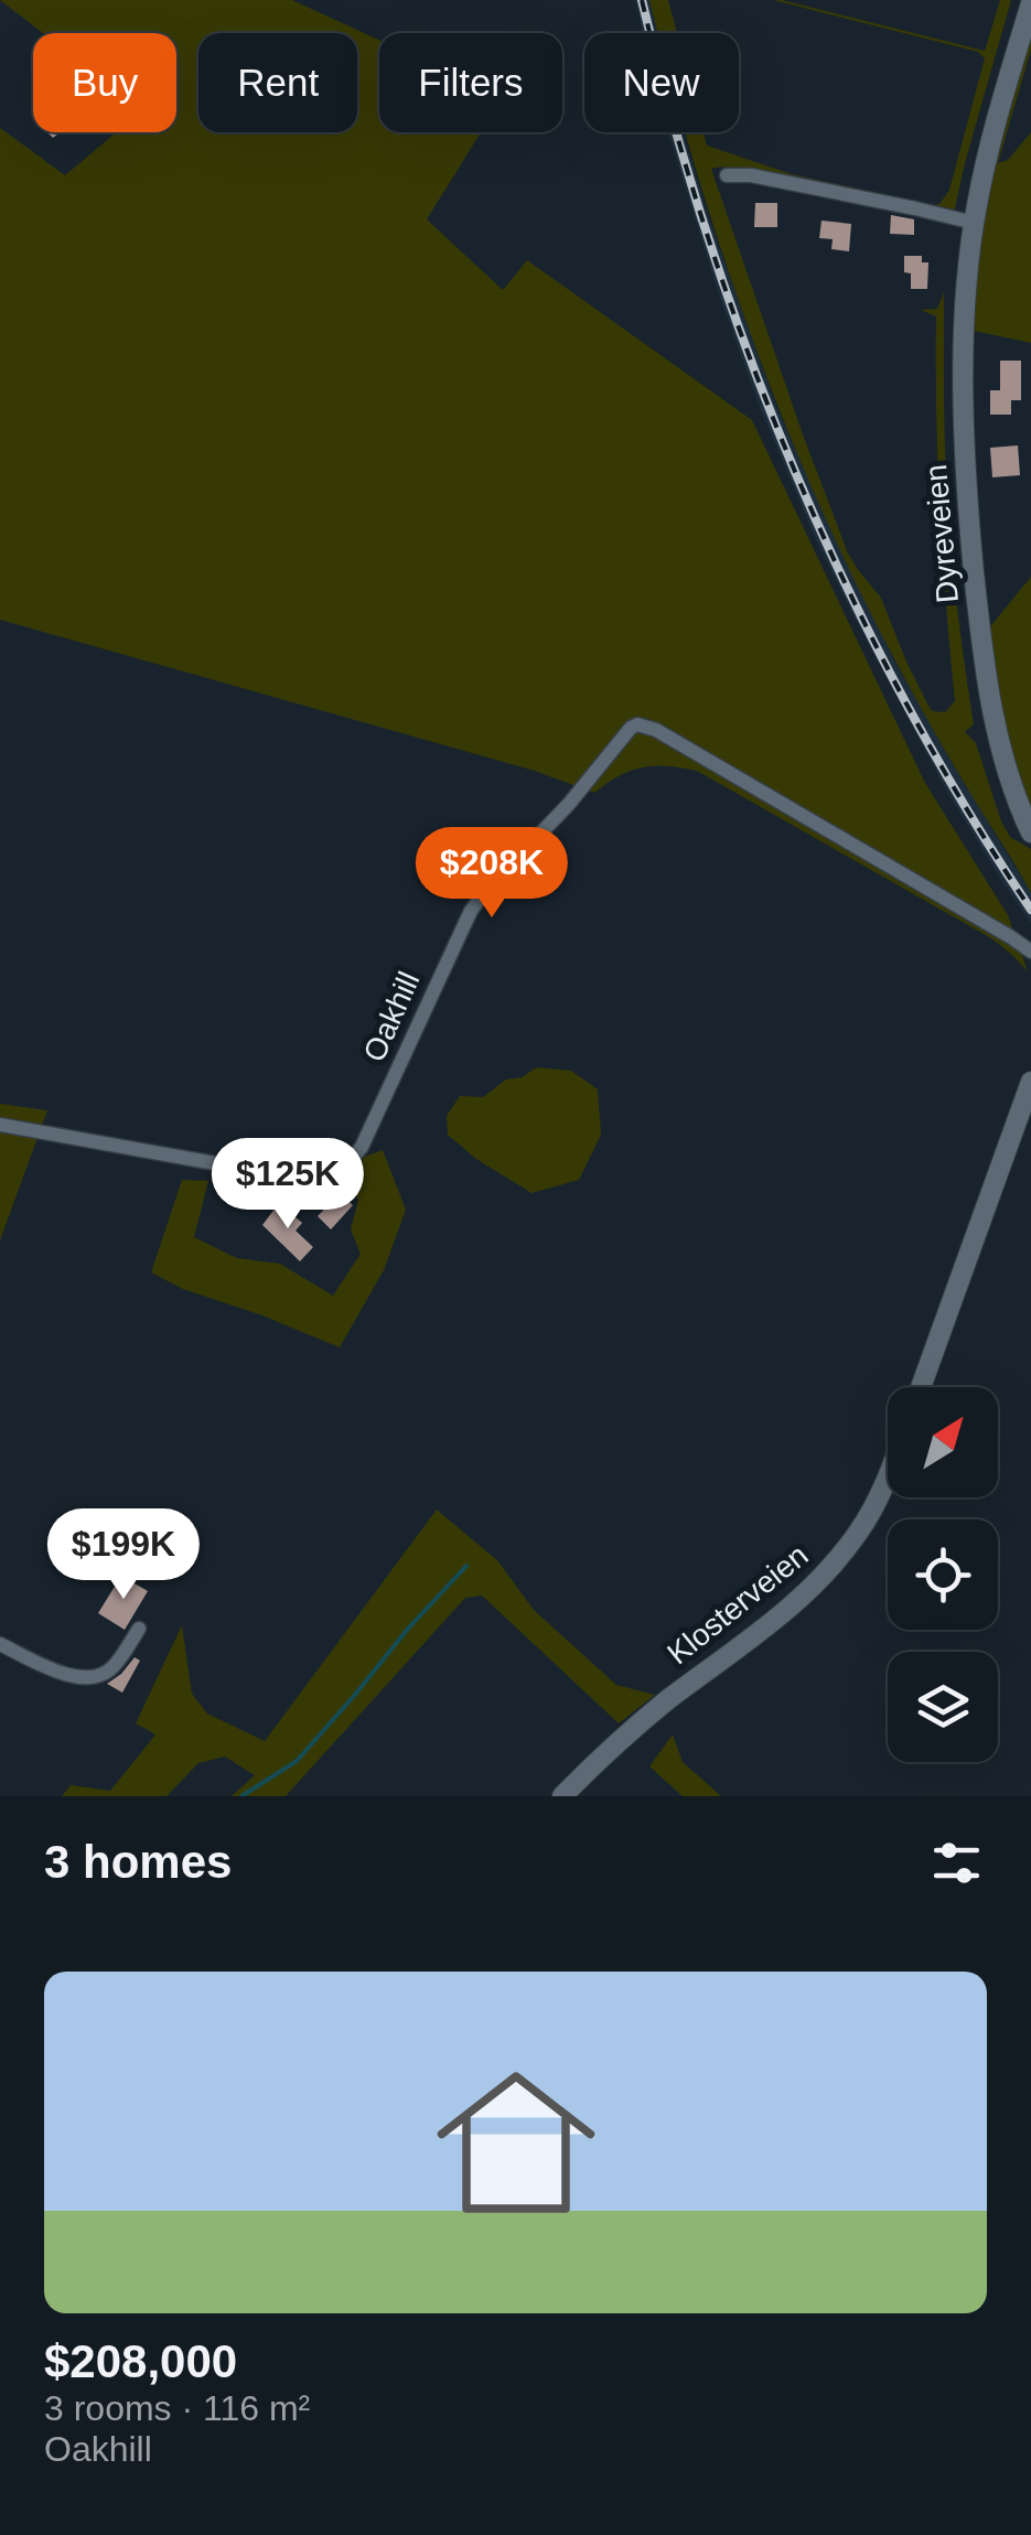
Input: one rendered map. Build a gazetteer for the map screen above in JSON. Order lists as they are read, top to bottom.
{
  "streets": {
    "main road": ["Dyreveien", "Klosterveien"],
    "street": ["Oakhill"]
  },
  "north": "top right",
  "page": {
    "chip": [
      "Buy",
      "Rent",
      "Filters",
      "New"
    ],
    "price": ["$208K", "$125K", "$199K"],
    "heading": "3 homes",
    "list": [
      {
        "name": "$208,000",
        "note": "3 rooms · 116 m² · Oakhill"
      }
    ]
  }
}
